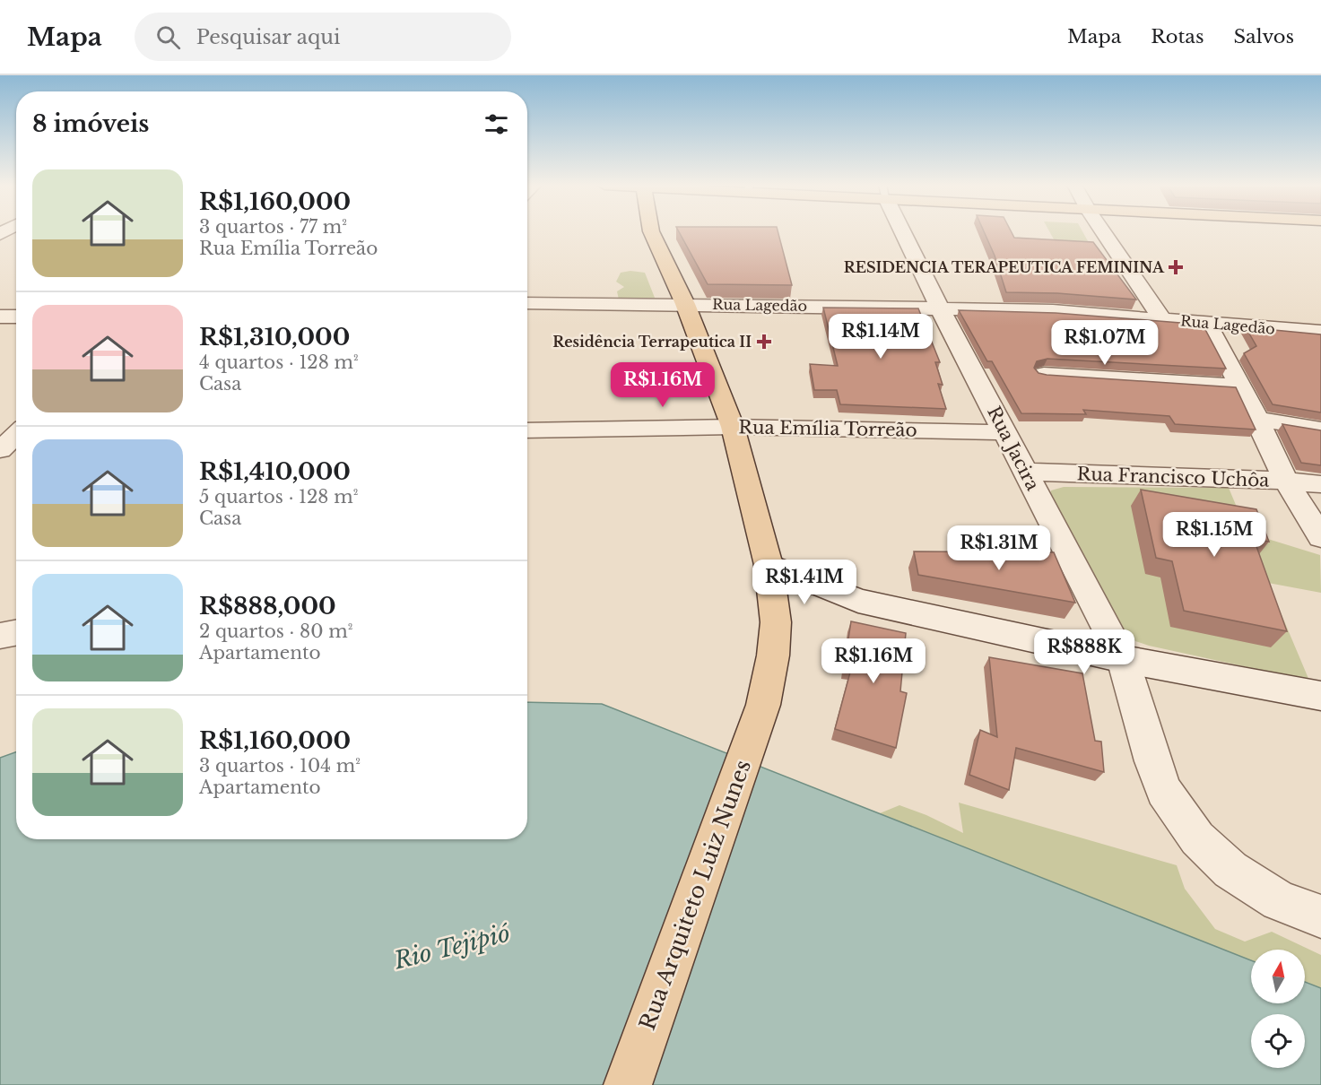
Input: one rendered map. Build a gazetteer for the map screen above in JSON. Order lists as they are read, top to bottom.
{
  "streets": {
    "main road": ["Rua Arquiteto Luiz Nunes"],
    "street": [
      "Rua Lagedão",
      "Rua Emília Torreão",
      "Rua Jacira",
      "Rua Francisco Uchôa"
    ]
  },
  "crossings": [
    ["Rua Lagedão", "Rua Jacira"],
    ["Rua Lagedão", "Rua Arquiteto Luiz Nunes"],
    ["Rua Emília Torreão", "Rua Jacira"],
    ["Rua Emília Torreão", "Rua Arquiteto Luiz Nunes"],
    ["Rua Jacira", "Rua Francisco Uchôa"]
  ],
  "water": ["Rio Tejipió"],
  "places": {
    "health": ["RESIDENCIA TERAPEUTICA FEMININA", "Residência Terrapeutica II"]
  },
  "north": "top",
  "page": {
    "header": "Mapa",
    "search": "Pesquisar aqui",
    "nav": ["Mapa", "Rotas", "Salvos"],
    "heading": "8 imóveis",
    "list": [
      {
        "name": "R$1,160,000",
        "note": "3 quartos · 77 m² · Rua Emília Torreão"
      },
      {
        "name": "R$1,310,000",
        "note": "4 quartos · 128 m² · Casa"
      },
      {
        "name": "R$1,410,000",
        "note": "5 quartos · 128 m² · Casa"
      },
      {
        "name": "R$888,000",
        "note": "2 quartos · 80 m² · Apartamento"
      },
      {
        "name": "R$1,160,000",
        "note": "3 quartos · 104 m² · Apartamento"
      }
    ],
    "price": [
      "R$1.14M",
      "R$1.07M",
      "R$1.16M",
      "R$1.15M",
      "R$1.31M",
      "R$1.41M",
      "R$888K",
      "R$1.16M"
    ]
  }
}
